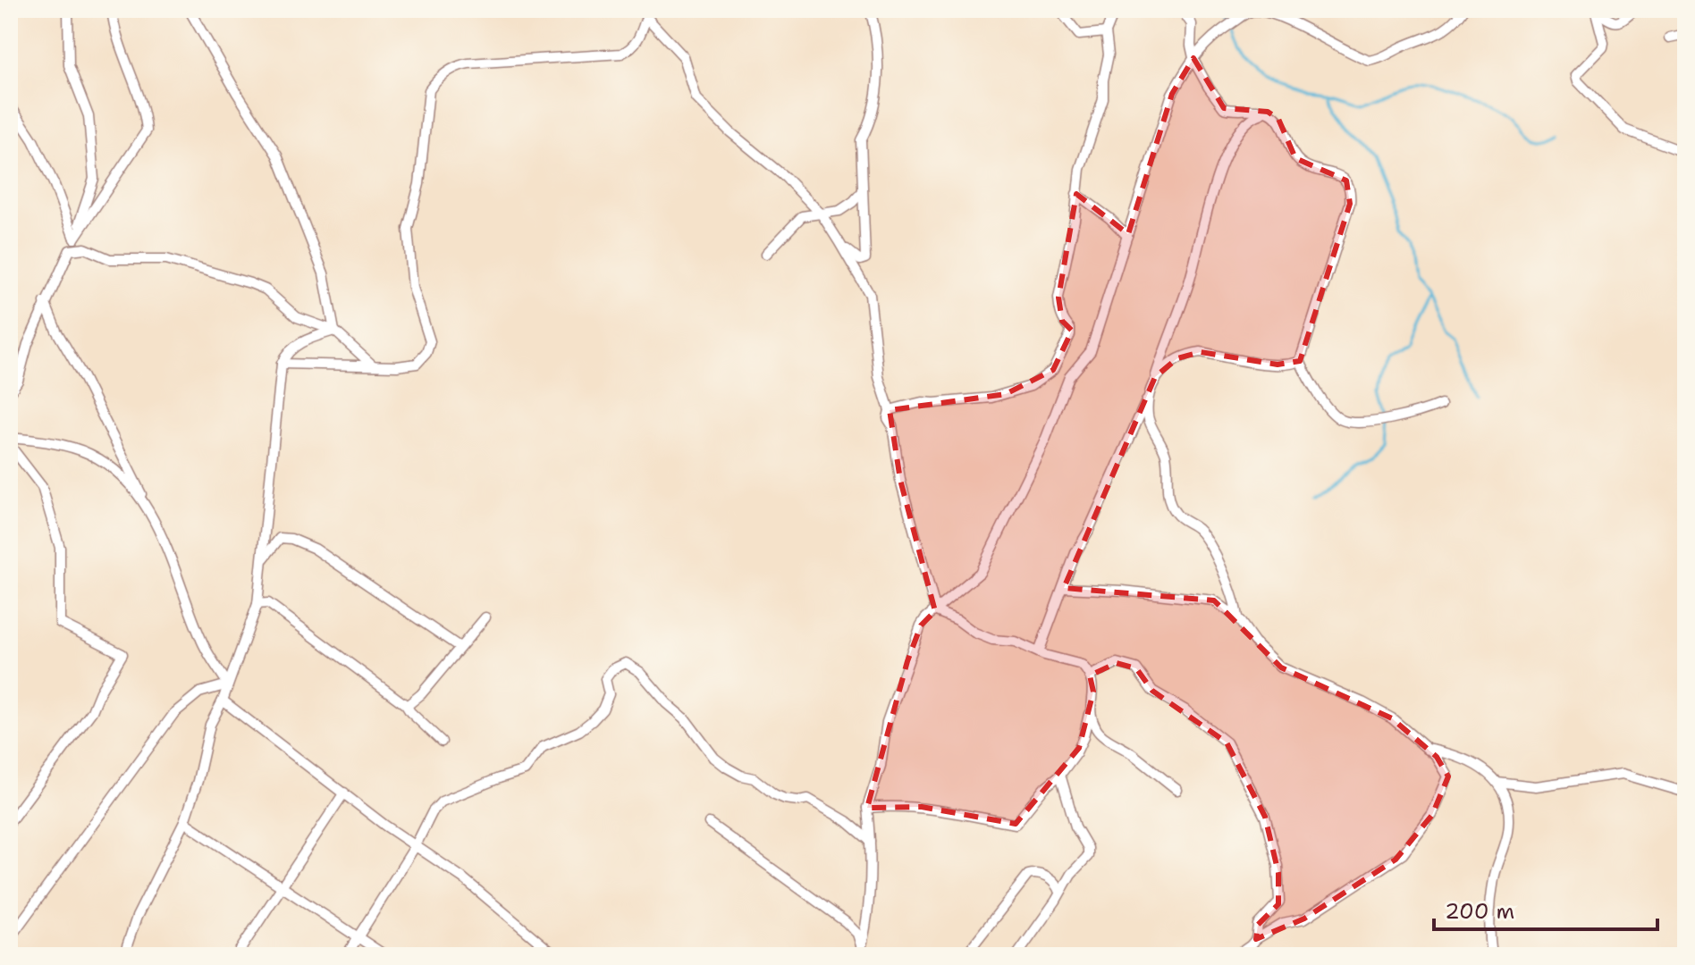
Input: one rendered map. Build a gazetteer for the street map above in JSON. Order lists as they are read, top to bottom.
{
  "scale_bar": "200 m"
}
